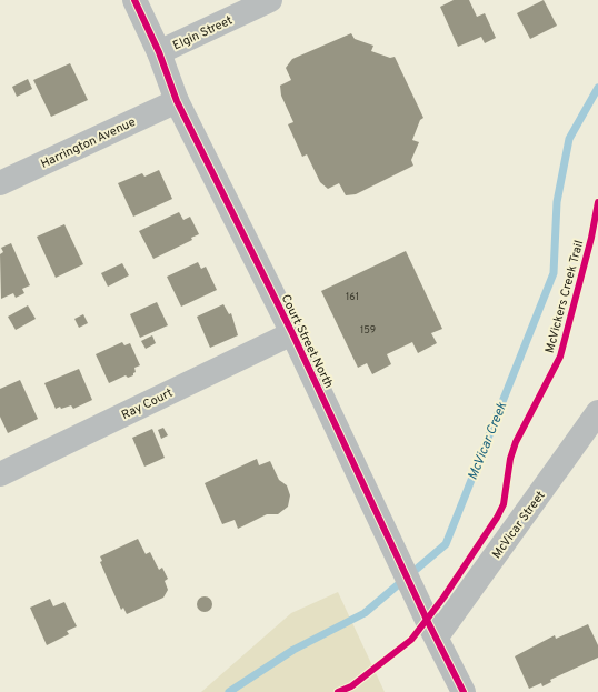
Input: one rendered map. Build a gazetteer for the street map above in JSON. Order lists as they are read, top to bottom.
{
  "streets": {
    "street": [
      "Elgin Street",
      "Harrington Avenue",
      "Court Street North",
      "Ray Court",
      "McVicar Street"
    ],
    "cycle path": ["McVickers Creek Trail"]
  },
  "crossings": [
    ["Elgin Street", "Court Street North"],
    ["Harrington Avenue", "Court Street North"],
    ["Court Street North", "Ray Court"],
    ["Court Street North", "McVicar Street"]
  ],
  "water": ["McVicar Creek"],
  "house_numbers": ["161", "159"]
}
